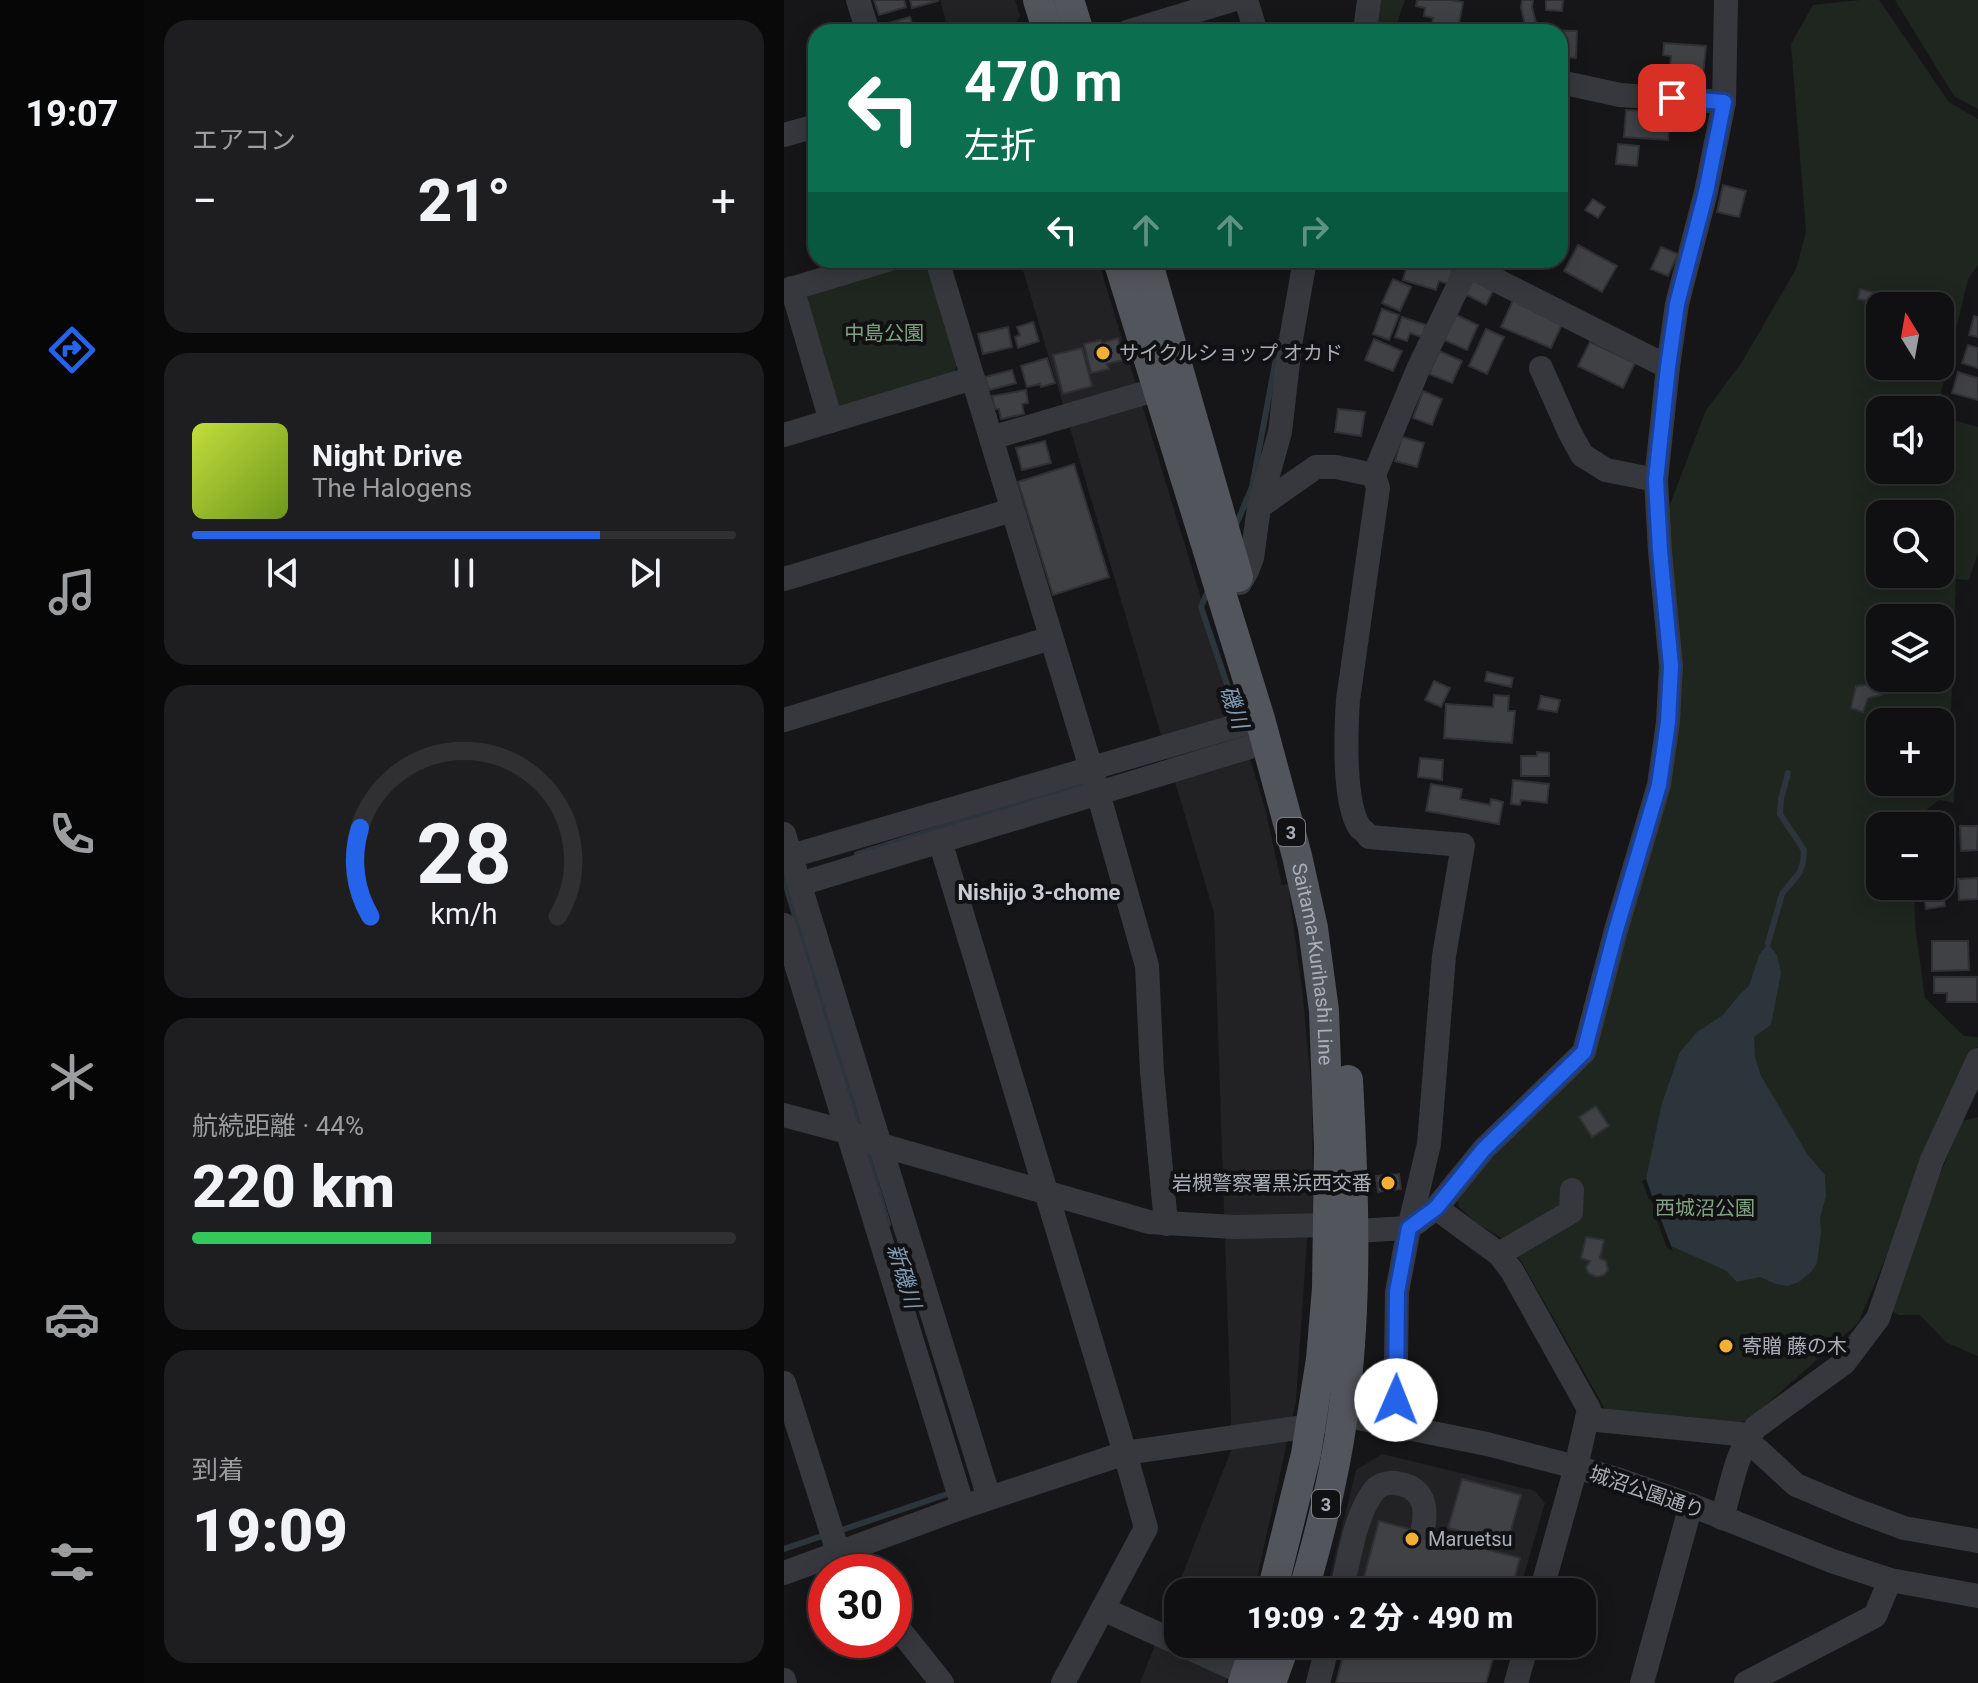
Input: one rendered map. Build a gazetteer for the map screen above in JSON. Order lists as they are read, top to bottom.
{
  "streets": {
    "main road": ["3", "Saitama-Kurihashi Line"],
    "street": ["城沼公園通り"]
  },
  "crossings": [
    ["Saitama-Kurihashi Line", "城沼公園通り"]
  ],
  "districts": ["Nishijo 3-chome"],
  "water": ["磯川", "新磯川"],
  "parks": ["中島公園", "西城沼公園"],
  "places": [
    "サイクルショップ オカド",
    "岩槻警察署黒浜西交番",
    "寄贈 藤の木",
    "Maruetsu"
  ],
  "north": "top",
  "page": {
    "tabs": "19:07",
    "tile": [
      "エアコン",
      ["航続距離 · 44%", "220 km"],
      ["到着", "19:09"]
    ],
    "turn": ["470 m", "左折"],
    "heat": ["−", "21°", "+"],
    "map_buttons": ["+", "−"],
    "song": ["Night Drive", "The Halogens"],
    "limit": "30",
    "trip": "19:09 · 2 分 · 490 m",
    "gauge": ["28", "km/h"]
  }
}
